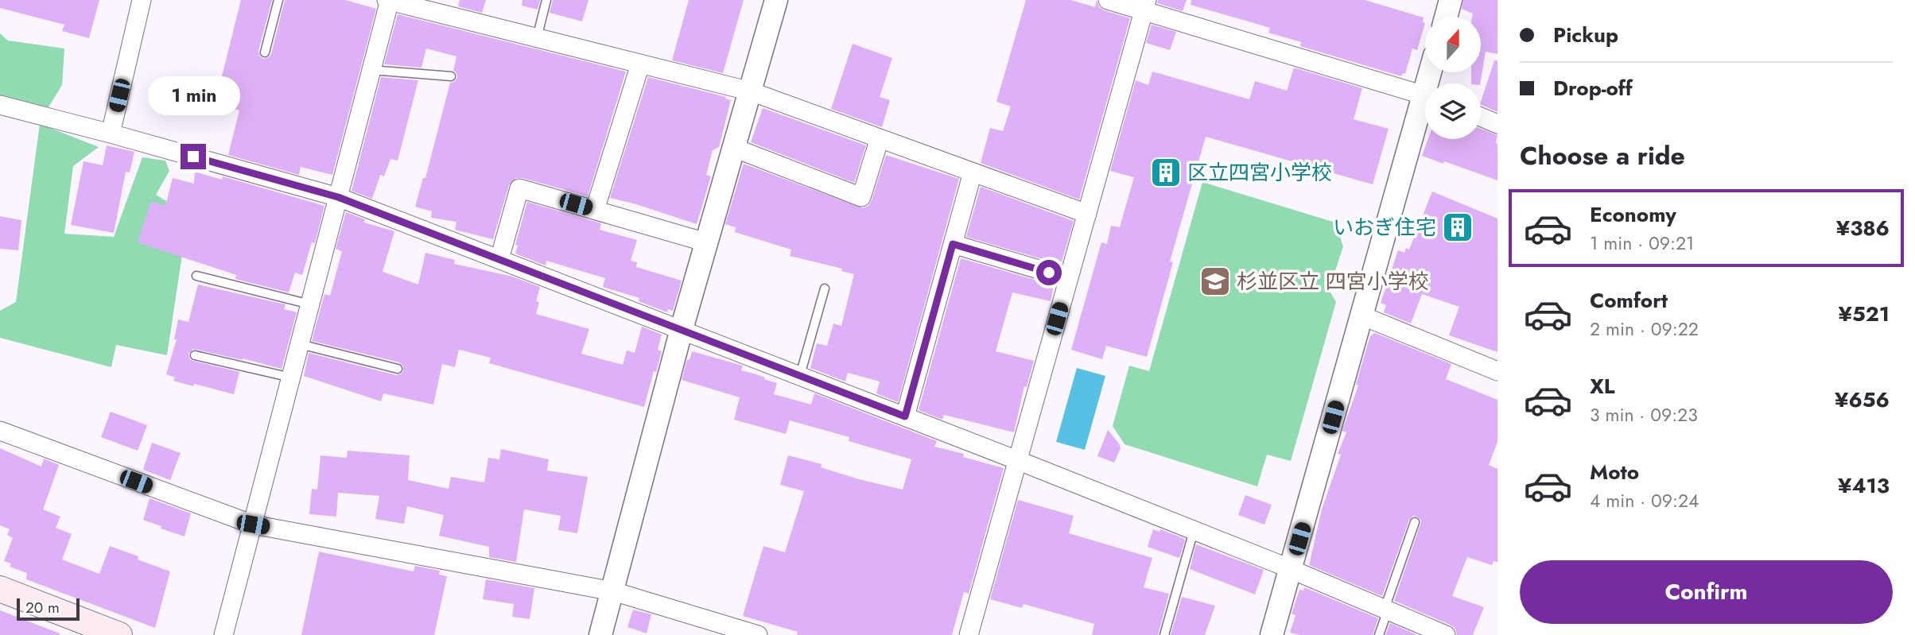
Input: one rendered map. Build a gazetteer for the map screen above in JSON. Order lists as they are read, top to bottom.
{
  "places": {
    "building": ["区立四宮小学校", "いおぎ住宅"],
    "school or university": ["杉並区立 四宮小学校"]
  },
  "scale_bar": "20 m",
  "north": "top",
  "page": {
    "banner": ["Pickup", "Drop-off"],
    "bubble": "1 min",
    "heading": "Choose a ride",
    "list": [
      {
        "name": "Economy",
        "note": "1 min · 09:21",
        "value": "¥386"
      },
      {
        "name": "Comfort",
        "note": "2 min · 09:22",
        "value": "¥521"
      },
      {
        "name": "XL",
        "note": "3 min · 09:23",
        "value": "¥656"
      },
      {
        "name": "Moto",
        "note": "4 min · 09:24",
        "value": "¥413"
      }
    ],
    "buttons": "Confirm",
    "scale": "20 m"
  }
}
